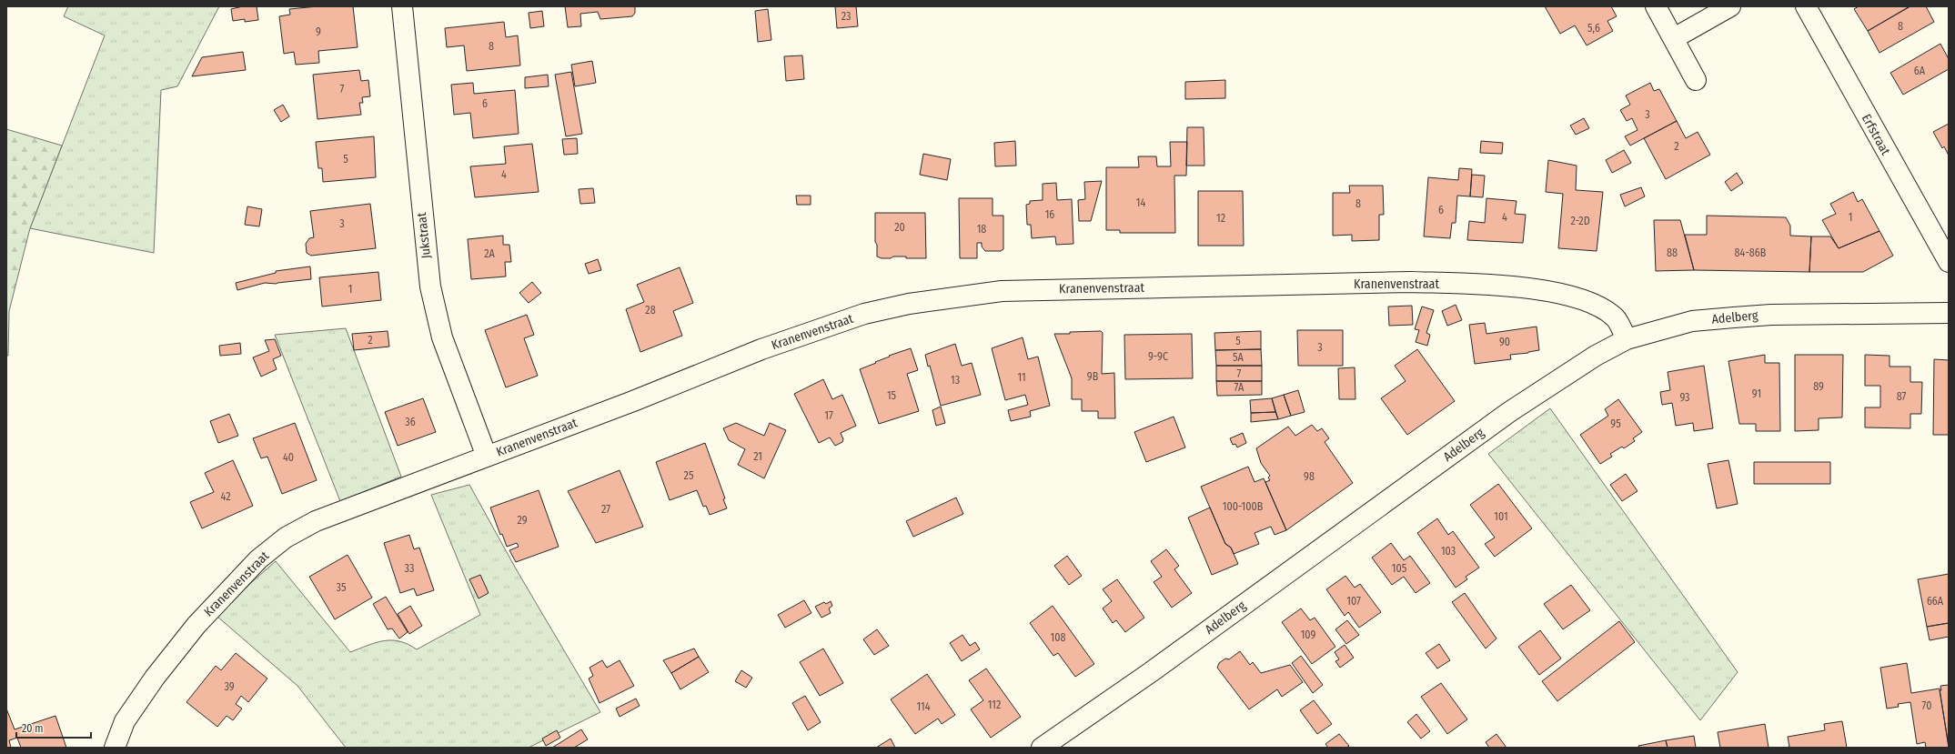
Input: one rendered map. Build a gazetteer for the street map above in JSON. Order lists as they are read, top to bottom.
{
  "streets": {
    "street": [
      "Erfstraat",
      "Jukstraat",
      "Kranenvenstraat",
      "Adelberg"
    ]
  },
  "crossings": [
    ["Jukstraat", "Kranenvenstraat"],
    ["Kranenvenstraat", "Adelberg"]
  ],
  "house_numbers": [
    "23",
    "8",
    "5,6",
    "9",
    "8",
    "6A",
    "7",
    "6",
    "3",
    "2",
    "5",
    "4",
    "14",
    "8",
    "6",
    "16",
    "4",
    "1",
    "12",
    "2-2D",
    "3",
    "20",
    "18",
    "88",
    "84-86B",
    "2A",
    "1",
    "28",
    "2",
    "5",
    "90",
    "3",
    "9-9C",
    "5A",
    "7",
    "9B",
    "11",
    "13",
    "89",
    "7A",
    "91",
    "15",
    "87",
    "93",
    "17",
    "36",
    "95",
    "21",
    "40",
    "25",
    "98",
    "42",
    "100-100B",
    "27",
    "101",
    "29",
    "103",
    "33",
    "105",
    "35",
    "107",
    "66A",
    "109",
    "108",
    "39",
    "112",
    "70",
    "114"
  ],
  "scale_bar": "20 m"
}
